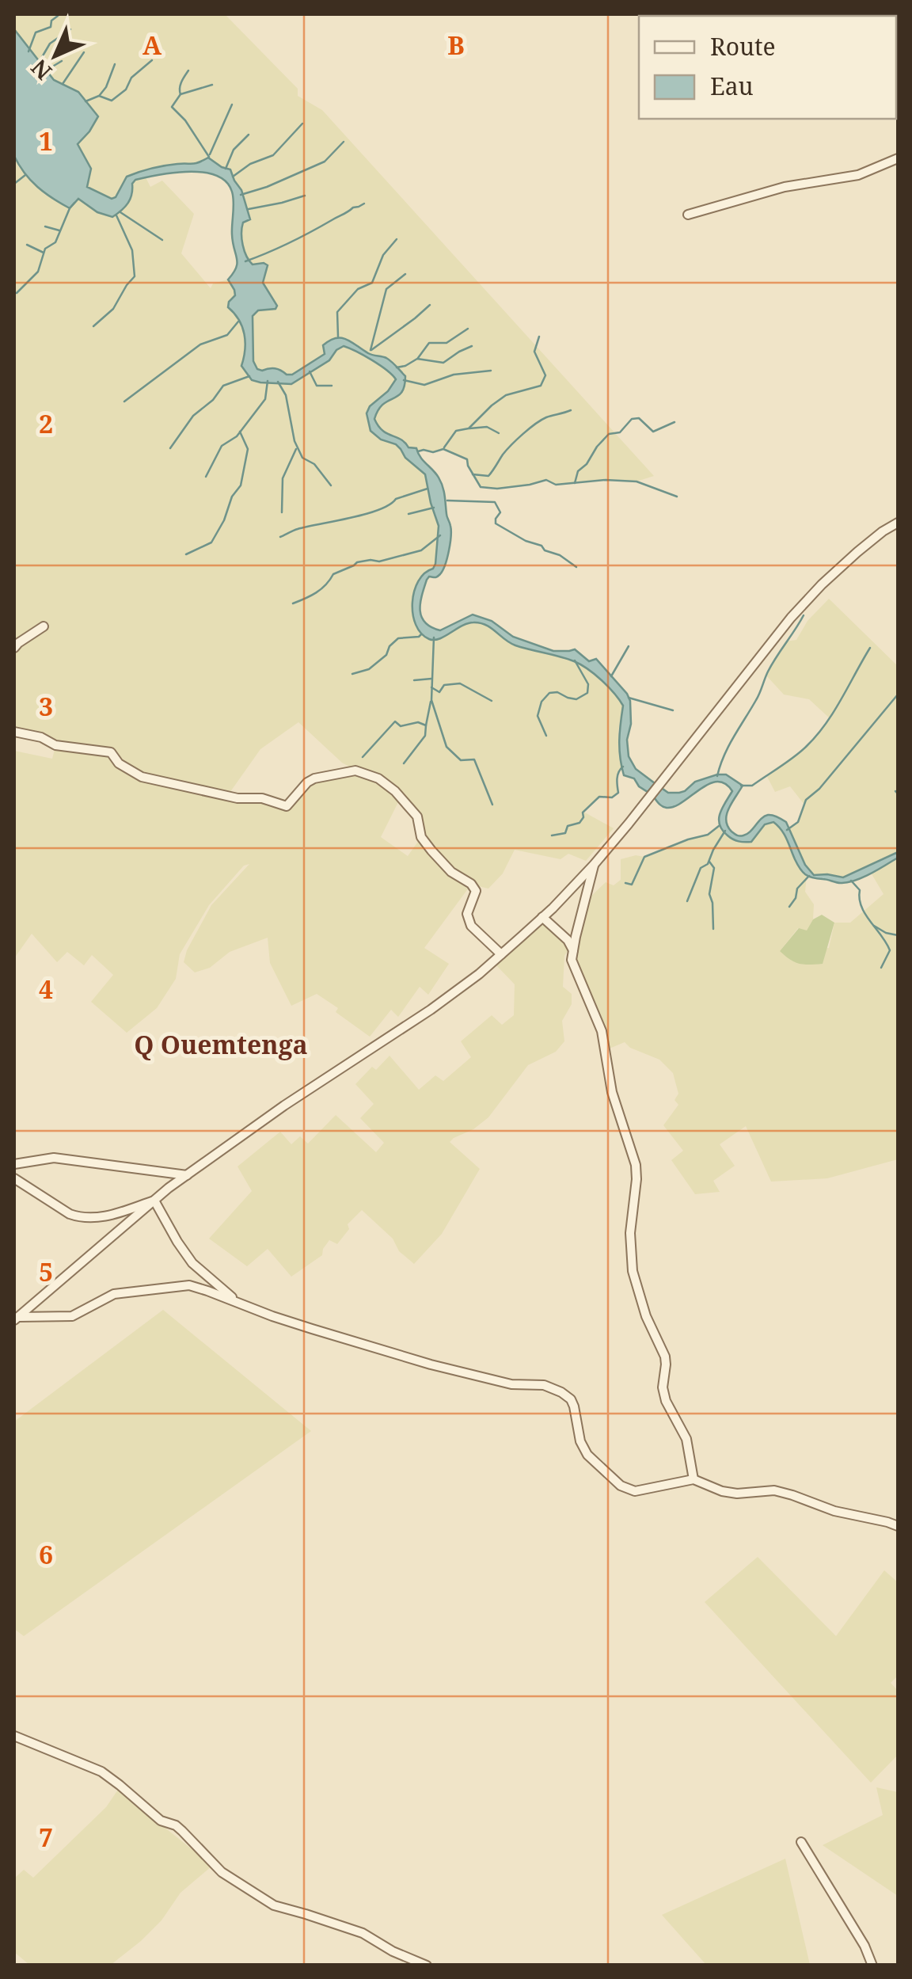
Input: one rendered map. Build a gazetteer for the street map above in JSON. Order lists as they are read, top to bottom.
{
  "districts": ["Q Ouemtenga"],
  "legend": ["Route", "Eau"],
  "north": "bottom left",
  "grid": {
    "columns": ["A", "B"],
    "rows": [
      "1",
      "2",
      "3",
      "4",
      "5",
      "6",
      "7"
    ]
  }
}
